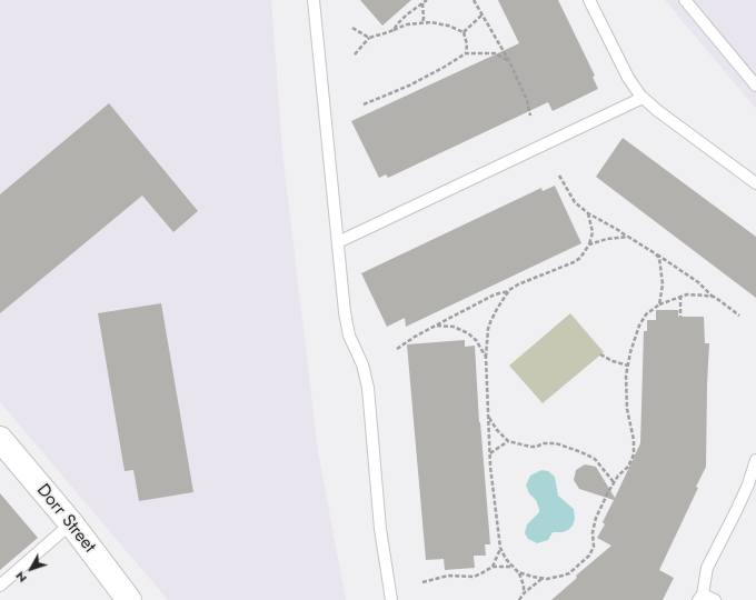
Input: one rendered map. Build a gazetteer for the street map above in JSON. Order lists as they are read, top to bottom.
{
  "streets": {
    "main road": ["Dorr Street"]
  },
  "north": "bottom left"
}
